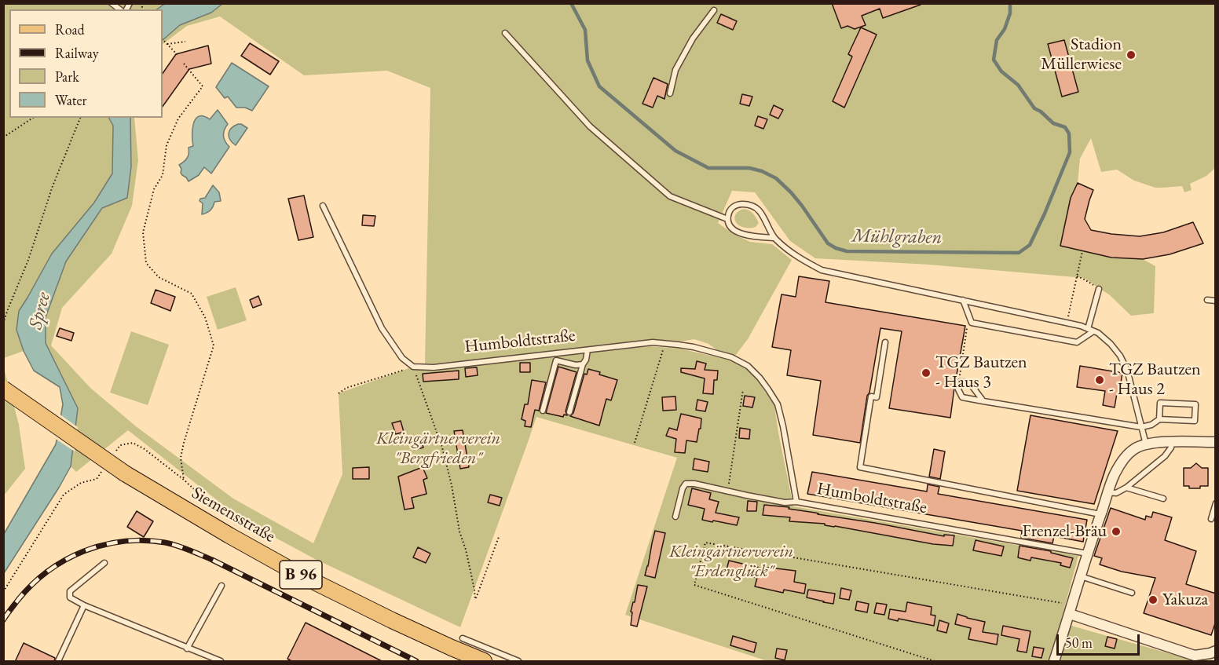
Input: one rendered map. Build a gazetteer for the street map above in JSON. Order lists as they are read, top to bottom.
{
  "streets": {
    "main road": ["Siemensstraße", "B 96"],
    "lane": ["Humboldtstraße"]
  },
  "water": ["Mühlgraben", "Spree"],
  "parks": ["Kleingärtnerverein \"Bergfrieden\"", "Kleingärtnerverein \"Erdenglück\""],
  "places": [
    "Stadion Müllerwiese",
    "TGZ Bautzen - Haus 3",
    "TGZ Bautzen - Haus 2",
    "Frenzel-Bräu",
    "Yakuza"
  ],
  "legend": [
    "Road",
    "Railway",
    "Park",
    "Water"
  ],
  "scale_bar": "50 m"
}
